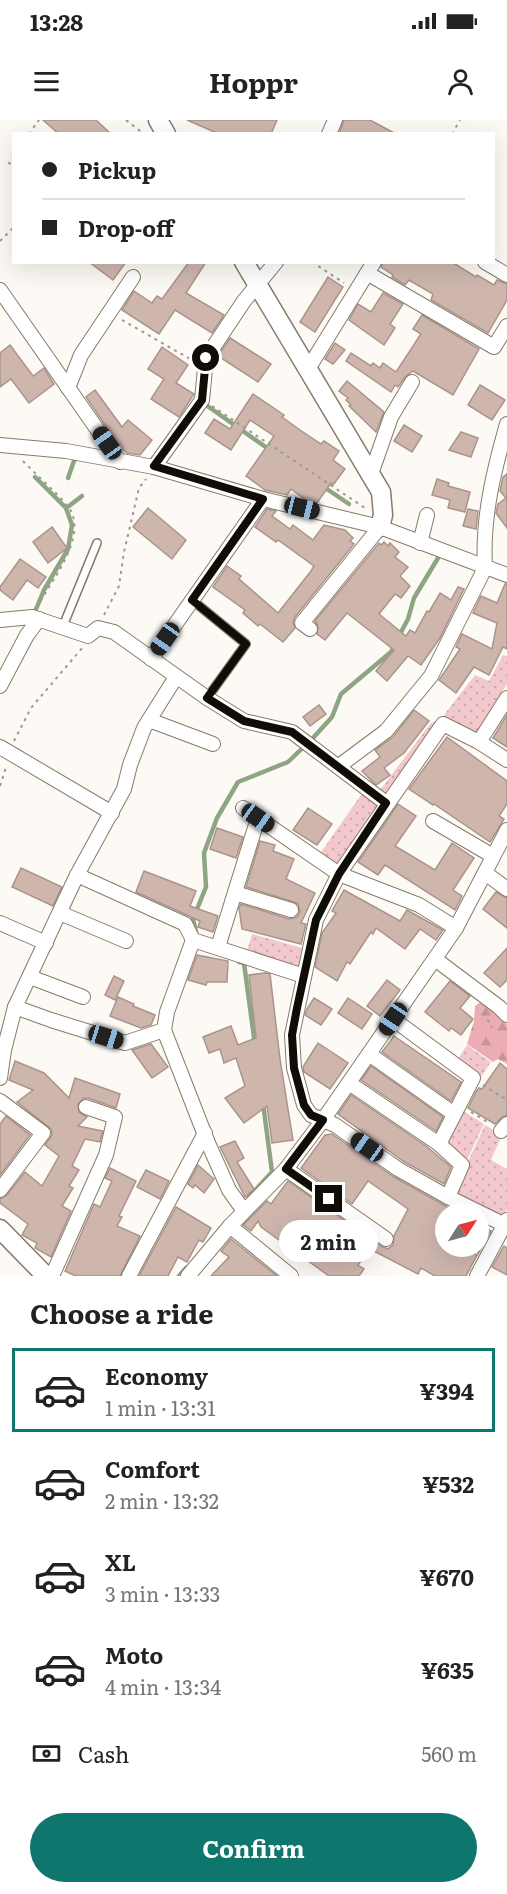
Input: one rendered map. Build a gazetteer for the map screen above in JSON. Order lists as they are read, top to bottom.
{
  "north": "top right",
  "page": {
    "status": "13:28",
    "header": "Hoppr",
    "banner": ["Pickup", "Drop-off"],
    "bubble": "2 min",
    "heading": "Choose a ride",
    "list": [
      {
        "name": "Economy",
        "note": "1 min · 13:31",
        "value": "¥394"
      },
      {
        "name": "Comfort",
        "note": "2 min · 13:32",
        "value": "¥532"
      },
      {
        "name": "XL",
        "note": "3 min · 13:33",
        "value": "¥670"
      },
      {
        "name": "Moto",
        "note": "4 min · 13:34",
        "value": "¥635"
      }
    ],
    "pay": ["Cash", "560 m"],
    "buttons": "Confirm"
  }
}
